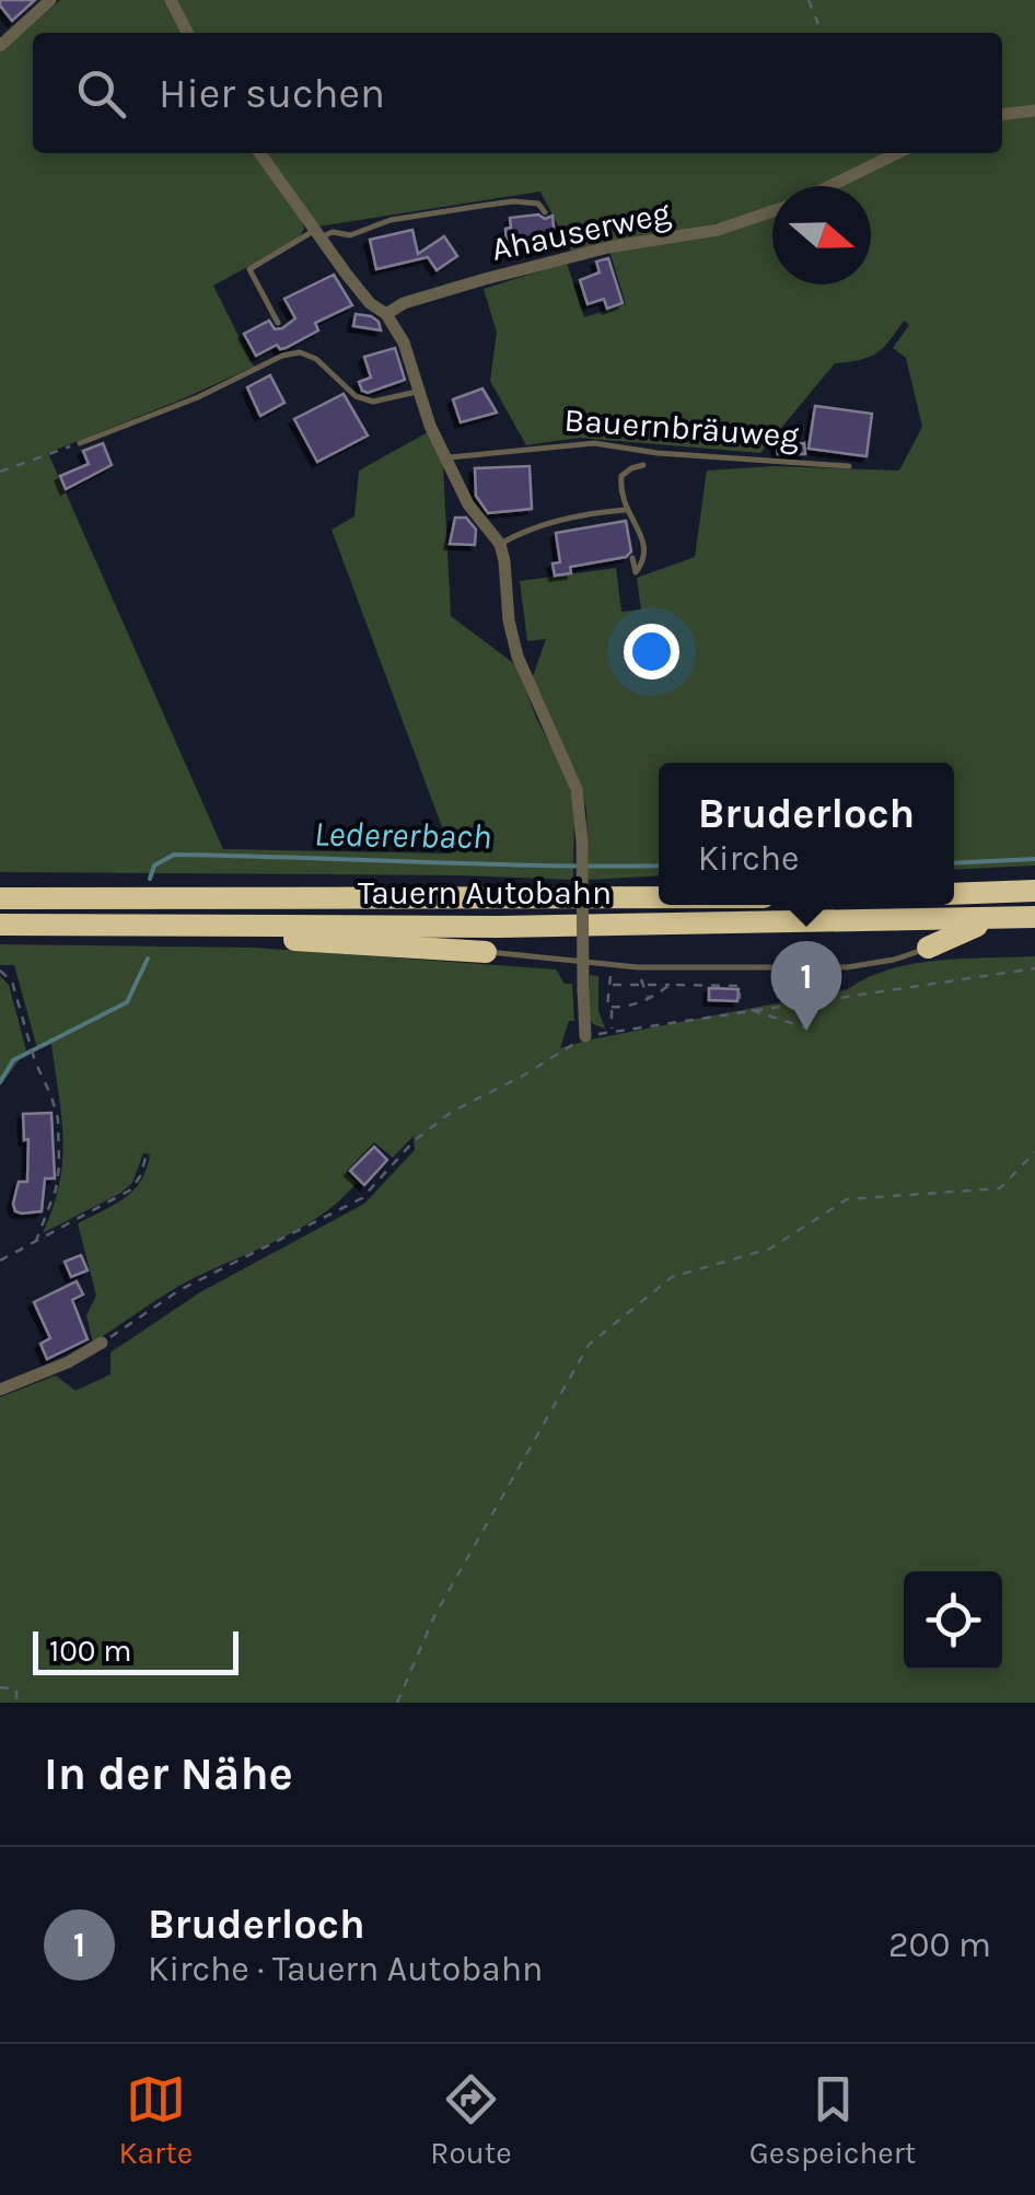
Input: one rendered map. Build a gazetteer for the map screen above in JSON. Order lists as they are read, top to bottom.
{
  "streets": {
    "highway": ["Tauern Autobahn"],
    "street": ["Ahauserweg"],
    "lane": ["Bauernbräuweg"]
  },
  "water": ["Ledererbach"],
  "scale_bar": "100 m",
  "north": "right",
  "page": {
    "search": "Hier suchen",
    "popup": ["Bruderloch", "Kirche"],
    "pins": "1",
    "scale": "100 m",
    "heading": "In der Nähe",
    "list": [
      {
        "mark": "1",
        "name": "Bruderloch",
        "note": "Kirche · Tauern Autobahn",
        "value": "200 m"
      }
    ],
    "nav": ["Karte", "Route", "Gespeichert"]
  }
}
